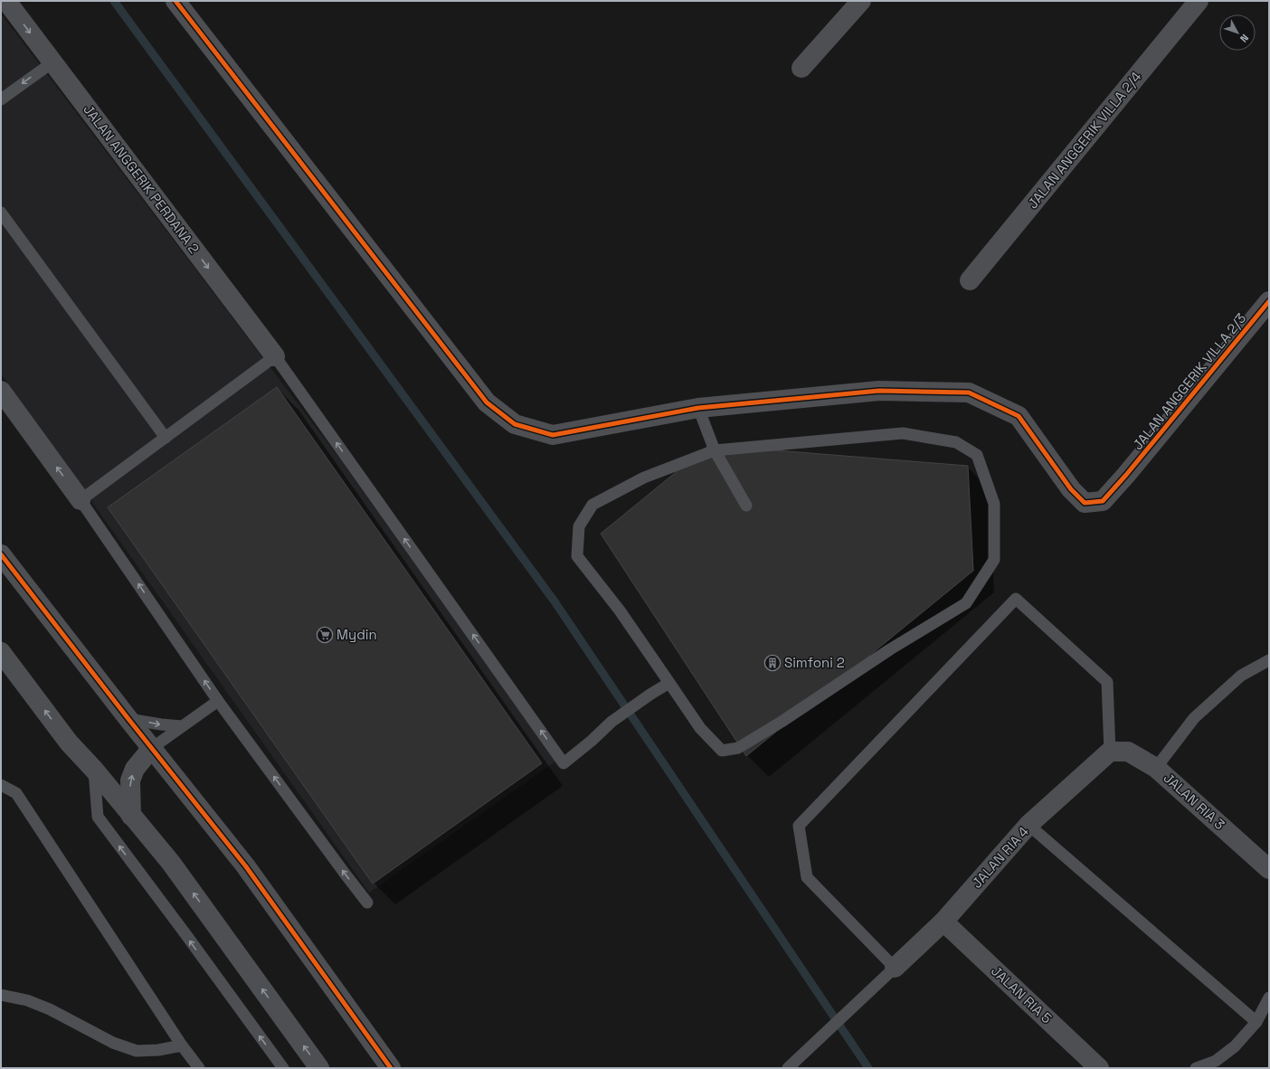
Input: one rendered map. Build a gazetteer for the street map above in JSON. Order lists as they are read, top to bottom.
{
  "streets": {
    "street": [
      "JALAN ANGGERIK VILLA 2/4",
      "JALAN ANGGERIK PERDANA 2",
      "JALAN ANGGERIK VILLA 2/3",
      "JALAN RIA 3",
      "JALAN RIA 4",
      "JALAN RIA 5"
    ]
  },
  "crossings": [
    ["JALAN RIA 3", "JALAN RIA 4"],
    ["JALAN RIA 4", "JALAN RIA 5"]
  ],
  "one_way": ["JALAN ANGGERIK PERDANA 2"],
  "places": {
    "supermarket": ["Mydin"],
    "building": ["Simfoni 2"]
  },
  "north": "bottom right"
}
